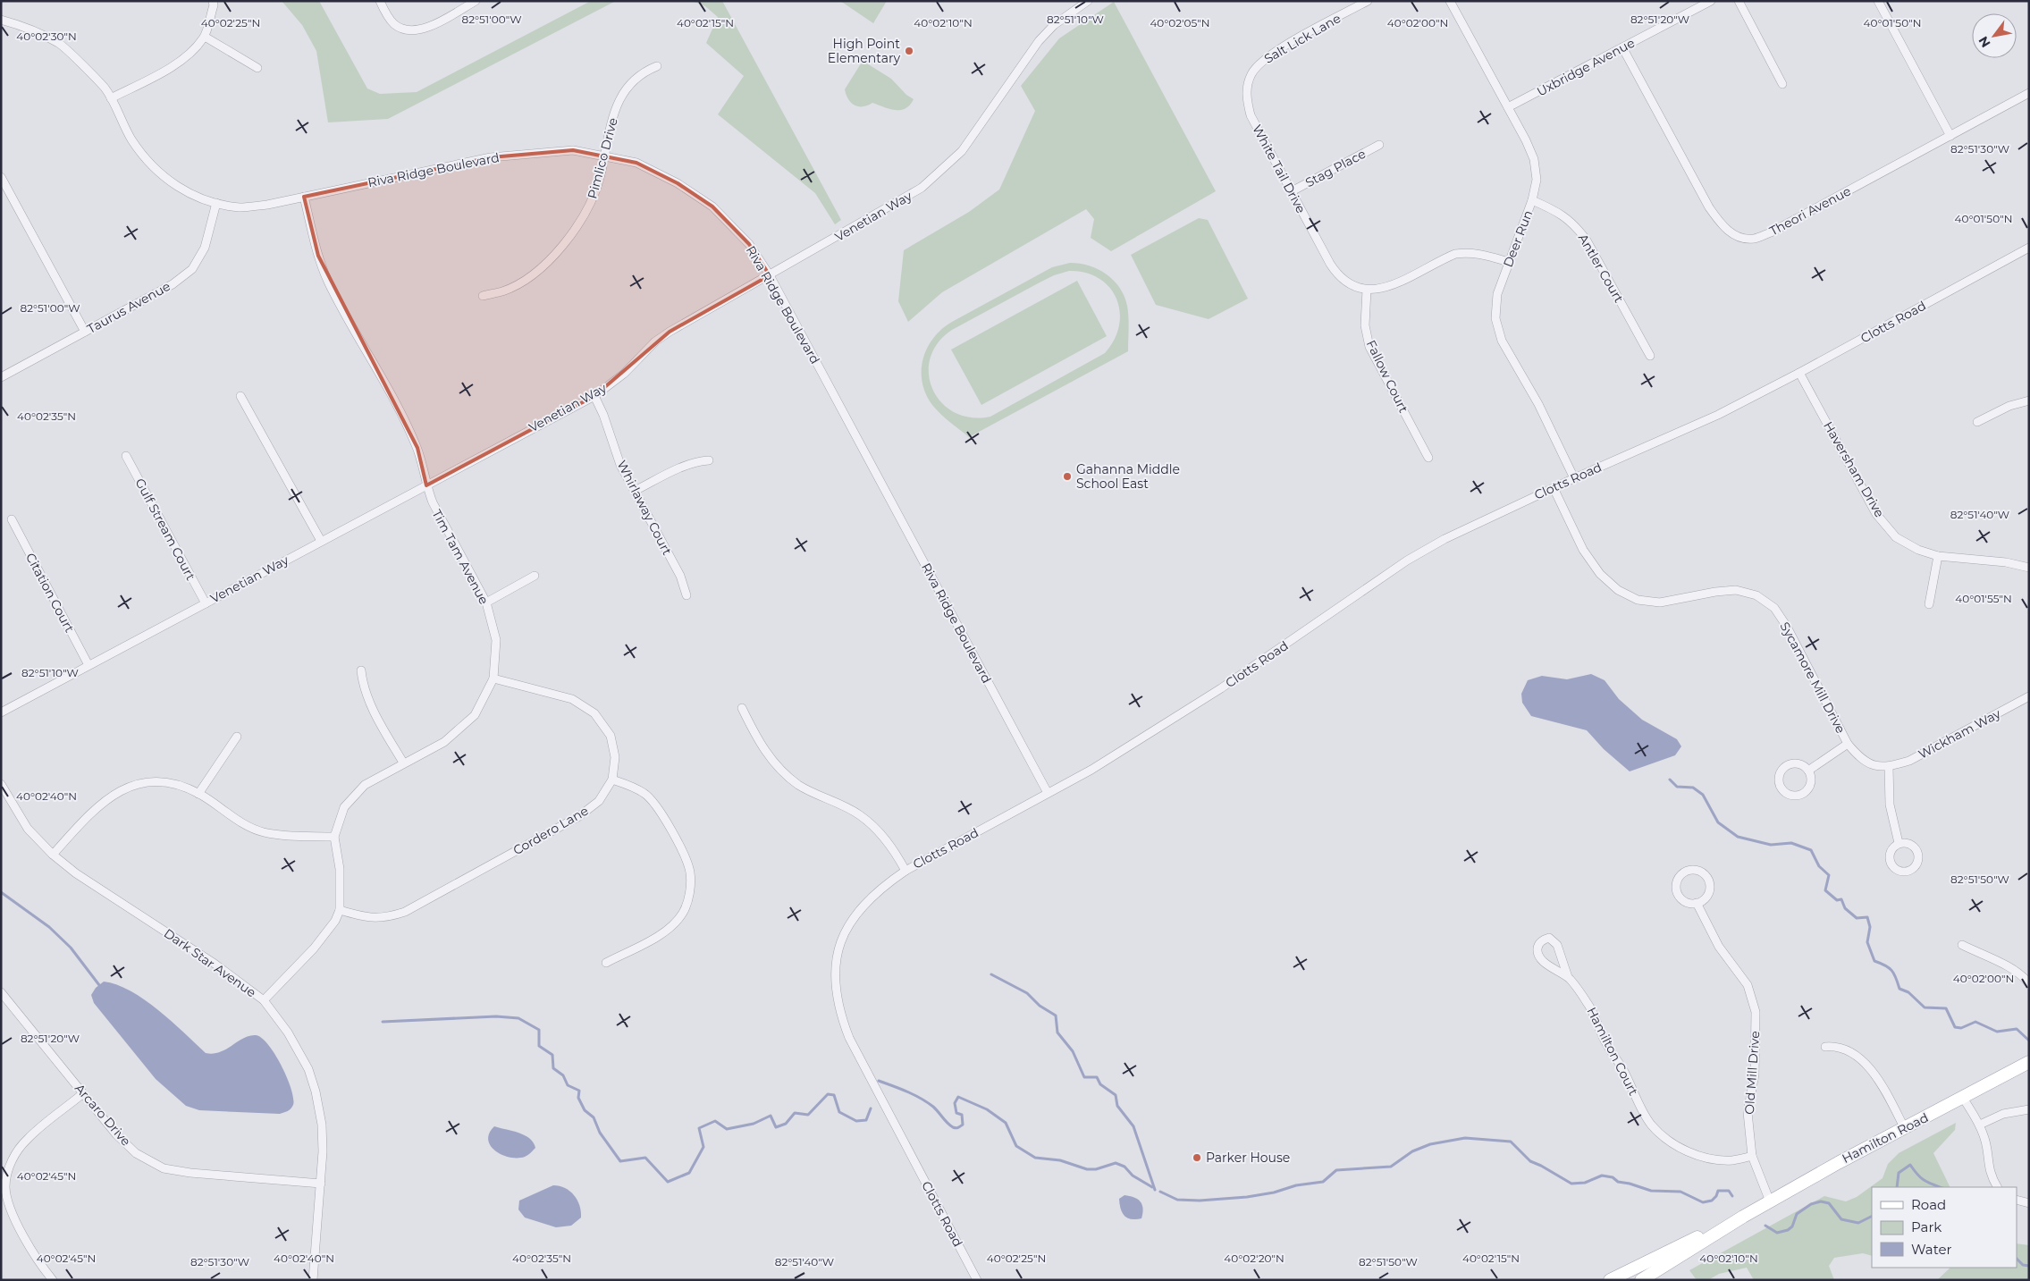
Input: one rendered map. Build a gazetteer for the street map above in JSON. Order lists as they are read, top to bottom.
{
  "streets": {
    "main road": ["Hamilton Road"],
    "street": [
      "Salt Lick Lane",
      "Uxbridge Avenue",
      "Pimlico Drive",
      "Stag Place",
      "White Tail Drive",
      "Riva Ridge Boulevard",
      "Theori Avenue",
      "Venetian Way",
      "Deer Run",
      "Antler Court",
      "Taurus Avenue",
      "Clotts Road",
      "Fallow Court",
      "Haversham Drive",
      "Whirlaway Court",
      "Gulf Stream Court",
      "Tim Tam Avenue",
      "Citation Court",
      "Sycamore Mill Drive",
      "Wickham Way",
      "Cordero Lane",
      "Dark Star Avenue",
      "Hamilton Court",
      "Old Mill Drive",
      "Arcaro Drive"
    ]
  },
  "crossings": [
    ["Salt Lick Lane", "White Tail Drive"],
    ["Uxbridge Avenue", "Theori Avenue"],
    ["Uxbridge Avenue", "Deer Run"],
    ["Pimlico Drive", "Riva Ridge Boulevard"],
    ["Stag Place", "White Tail Drive"],
    ["White Tail Drive", "Deer Run"],
    ["White Tail Drive", "Fallow Court"],
    ["Riva Ridge Boulevard", "Venetian Way"],
    ["Riva Ridge Boulevard", "Taurus Avenue"],
    ["Riva Ridge Boulevard", "Clotts Road"],
    ["Riva Ridge Boulevard", "Tim Tam Avenue"],
    ["Venetian Way", "Whirlaway Court"],
    ["Venetian Way", "Gulf Stream Court"],
    ["Venetian Way", "Tim Tam Avenue"],
    ["Venetian Way", "Citation Court"],
    ["Deer Run", "Antler Court"],
    ["Deer Run", "Clotts Road"],
    ["Clotts Road", "Haversham Drive"],
    ["Clotts Road", "Sycamore Mill Drive"],
    ["Tim Tam Avenue", "Cordero Lane"],
    ["Tim Tam Avenue", "Dark Star Avenue"],
    ["Sycamore Mill Drive", "Wickham Way"],
    ["Dark Star Avenue", "Arcaro Drive"],
    ["Hamilton Court", "Old Mill Drive"],
    ["Old Mill Drive", "Hamilton Road"]
  ],
  "places": ["High Point Elementary", "Gahanna Middle School East", "Parker House"],
  "legend": ["Road", "Park", "Water"],
  "north": "bottom left",
  "coordinates": [
    "82°51'20\"W",
    "82°51'00\"W",
    "82°51'10\"W",
    "40°02'10\"N",
    "40°02'05\"N",
    "40°02'00\"N",
    "40°02'25\"N",
    "40°02'15\"N",
    "40°01'50\"N",
    "40°02'30\"N",
    "82°51'30\"W",
    "40°02'35\"N",
    "82°51'40\"W",
    "40°01'55\"N",
    "40°02'40\"N",
    "82°51'50\"W",
    "40°02'45\"N",
    "40°02'20\"N"
  ]
}
